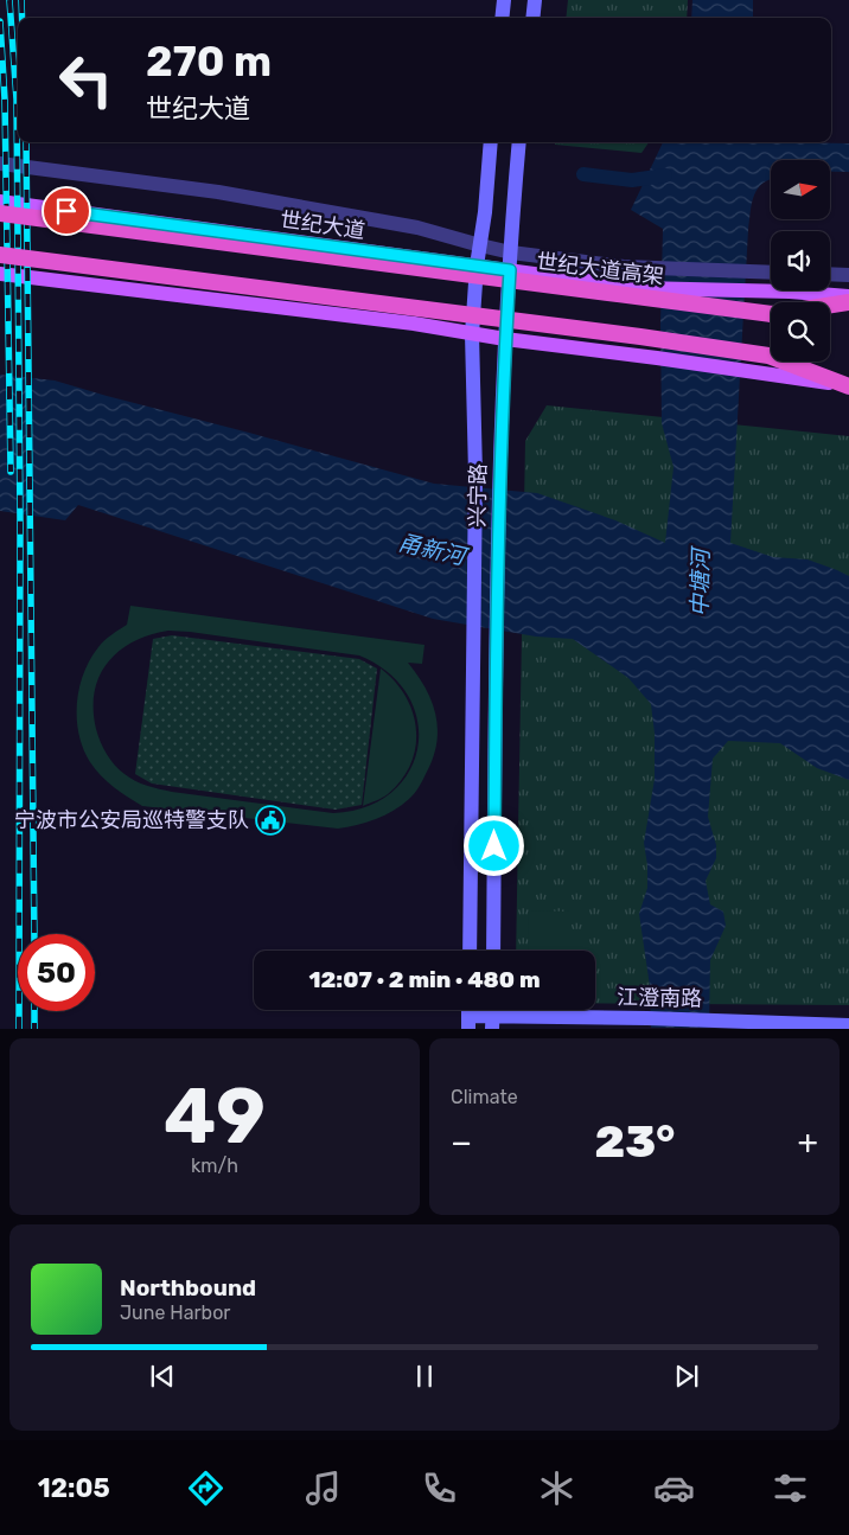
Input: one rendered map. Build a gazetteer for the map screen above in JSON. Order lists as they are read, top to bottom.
{
  "streets": {
    "highway": ["世纪大道高架"],
    "main road": ["世纪大道", "兴宁路", "江澄南路"]
  },
  "crossings": [
    ["世纪大道", "兴宁路"]
  ],
  "water": ["甬新河", "中塘河"],
  "places": {
    "public building": ["宁波市公安局巡特警支队"]
  },
  "north": "right",
  "page": {
    "turn": ["270 m", "世纪大道"],
    "limit": "50",
    "trip": "12:07 · 2 min · 480 m",
    "tile": [
      ["49", "km/h"],
      "Climate"
    ],
    "heat": ["−", "23°", "+"],
    "song": ["Northbound", "June Harbor"],
    "tabs": "12:05"
  }
}
